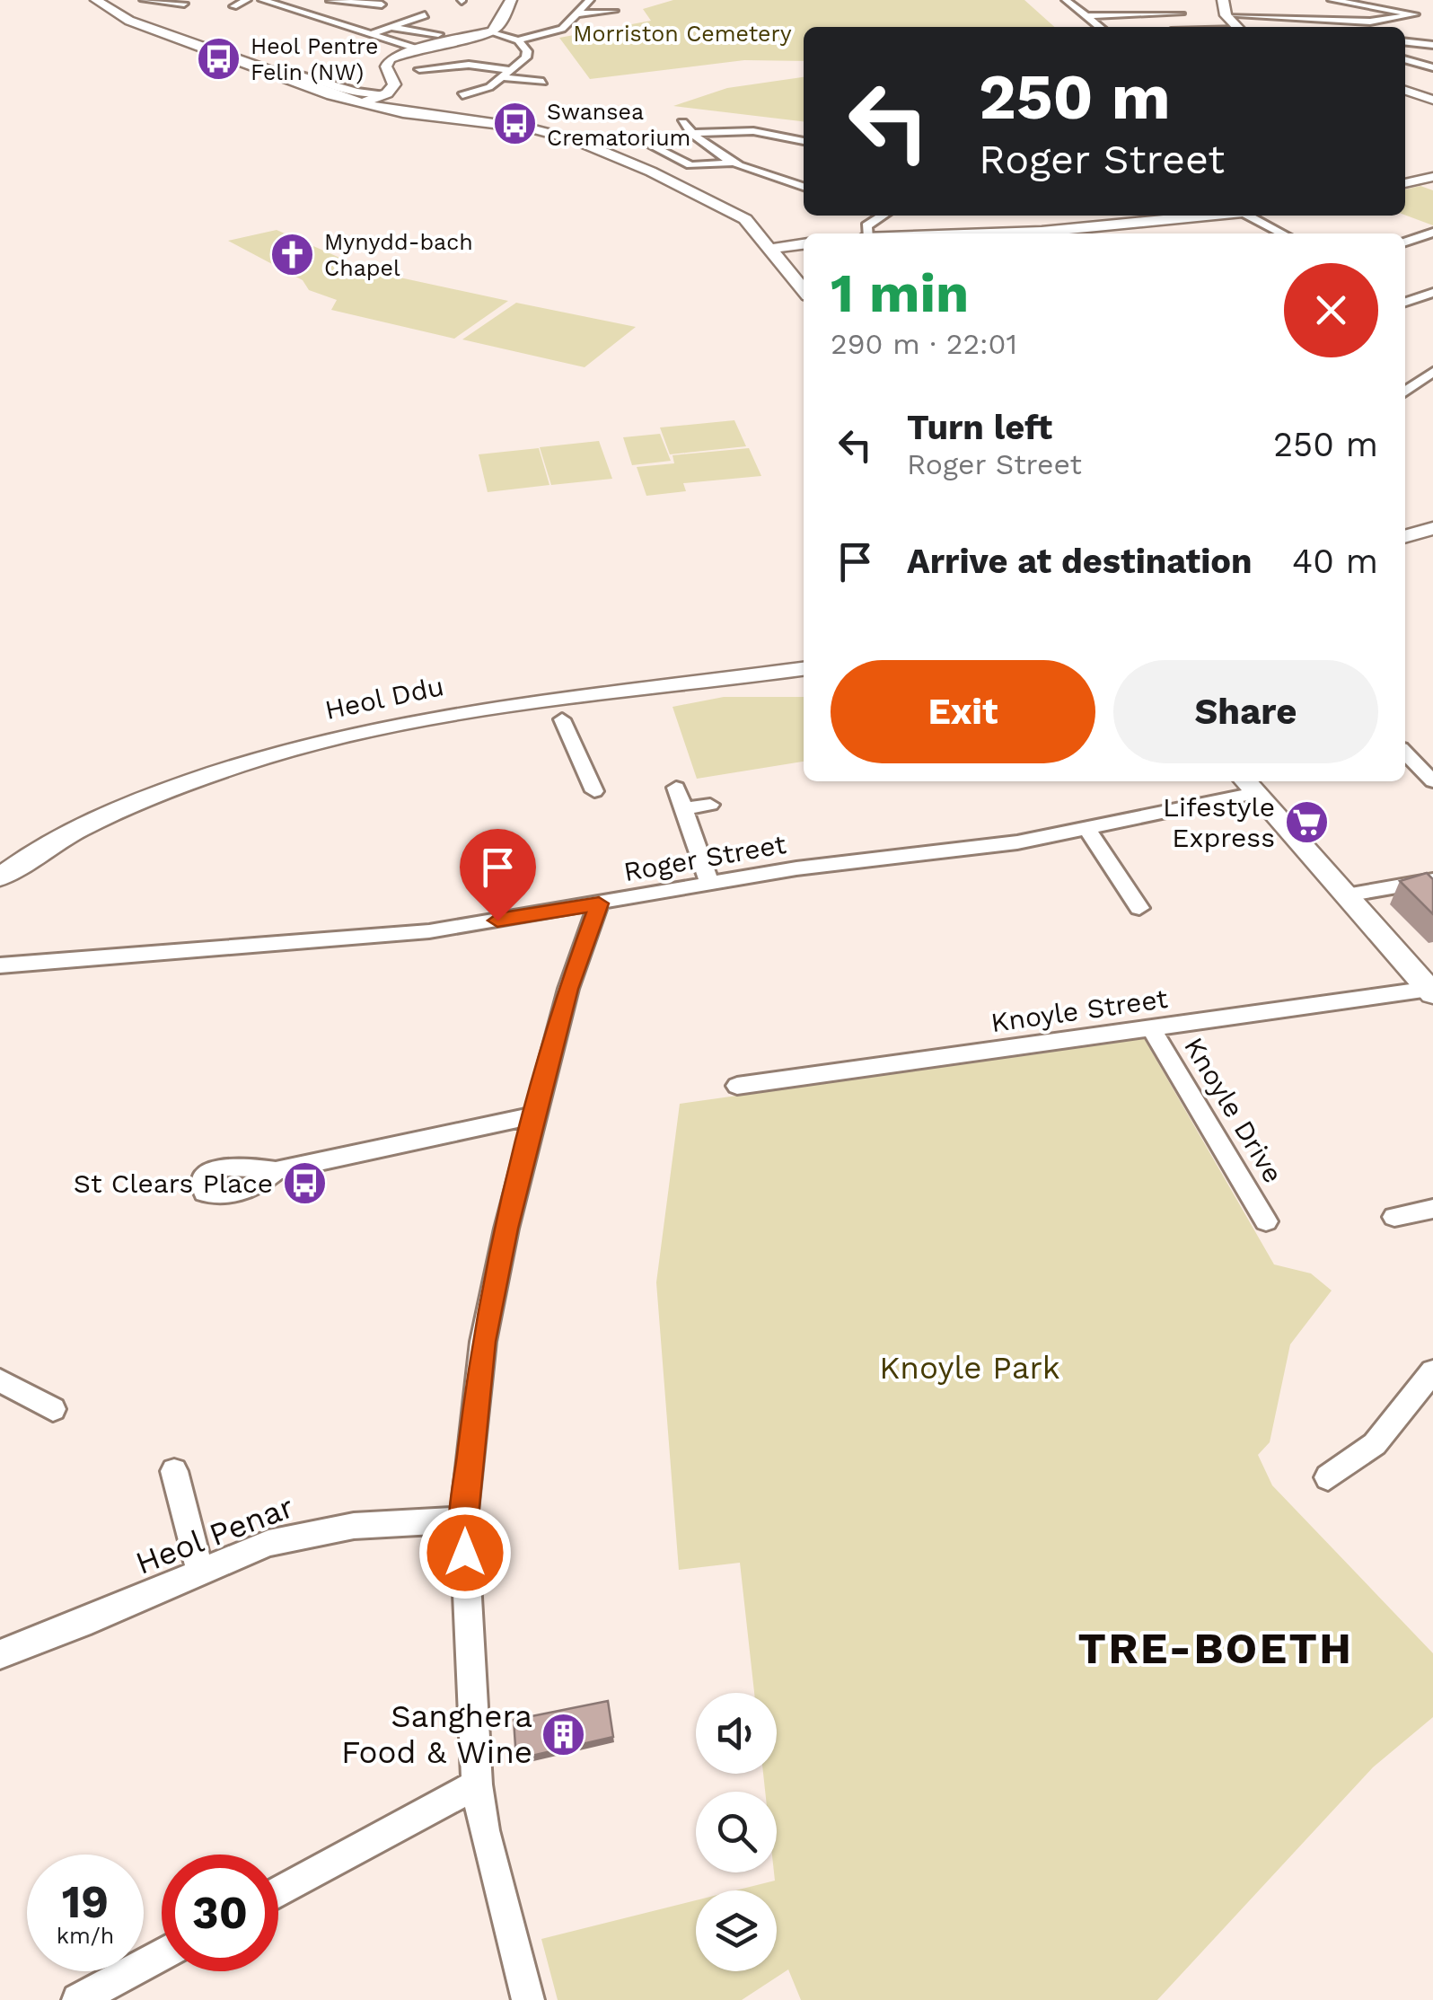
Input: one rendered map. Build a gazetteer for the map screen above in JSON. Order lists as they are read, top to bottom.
{
  "streets": {
    "street": [
      "Heol Ddu",
      "Roger Street",
      "Knoyle Street",
      "Knoyle Drive",
      "Heol Penar"
    ]
  },
  "crossings": [
    ["Knoyle Street", "Knoyle Drive"]
  ],
  "districts": ["TRE-BOETH"],
  "parks": ["Morriston Cemetery", "Knoyle Park"],
  "places": {
    "bus stop": ["Heol Pentre Felin (NW)", "Swansea Crematorium", "St Clears Place"],
    "church": ["Mynydd-bach Chapel"],
    "supermarket": ["Lifestyle Express"],
    "building": ["Sanghera Food & Wine"]
  },
  "page": {
    "turn": ["250 m", "Roger Street"],
    "heading": ["1 min", "290 m · 22:01"],
    "list": [
      {
        "name": "Turn left",
        "note": "Roger Street",
        "value": "250 m"
      },
      {
        "name": "Arrive at destination",
        "value": "40 m"
      }
    ],
    "buttons": ["Exit", "Share"],
    "speed": "19 km/h",
    "limit": "30"
  }
}
